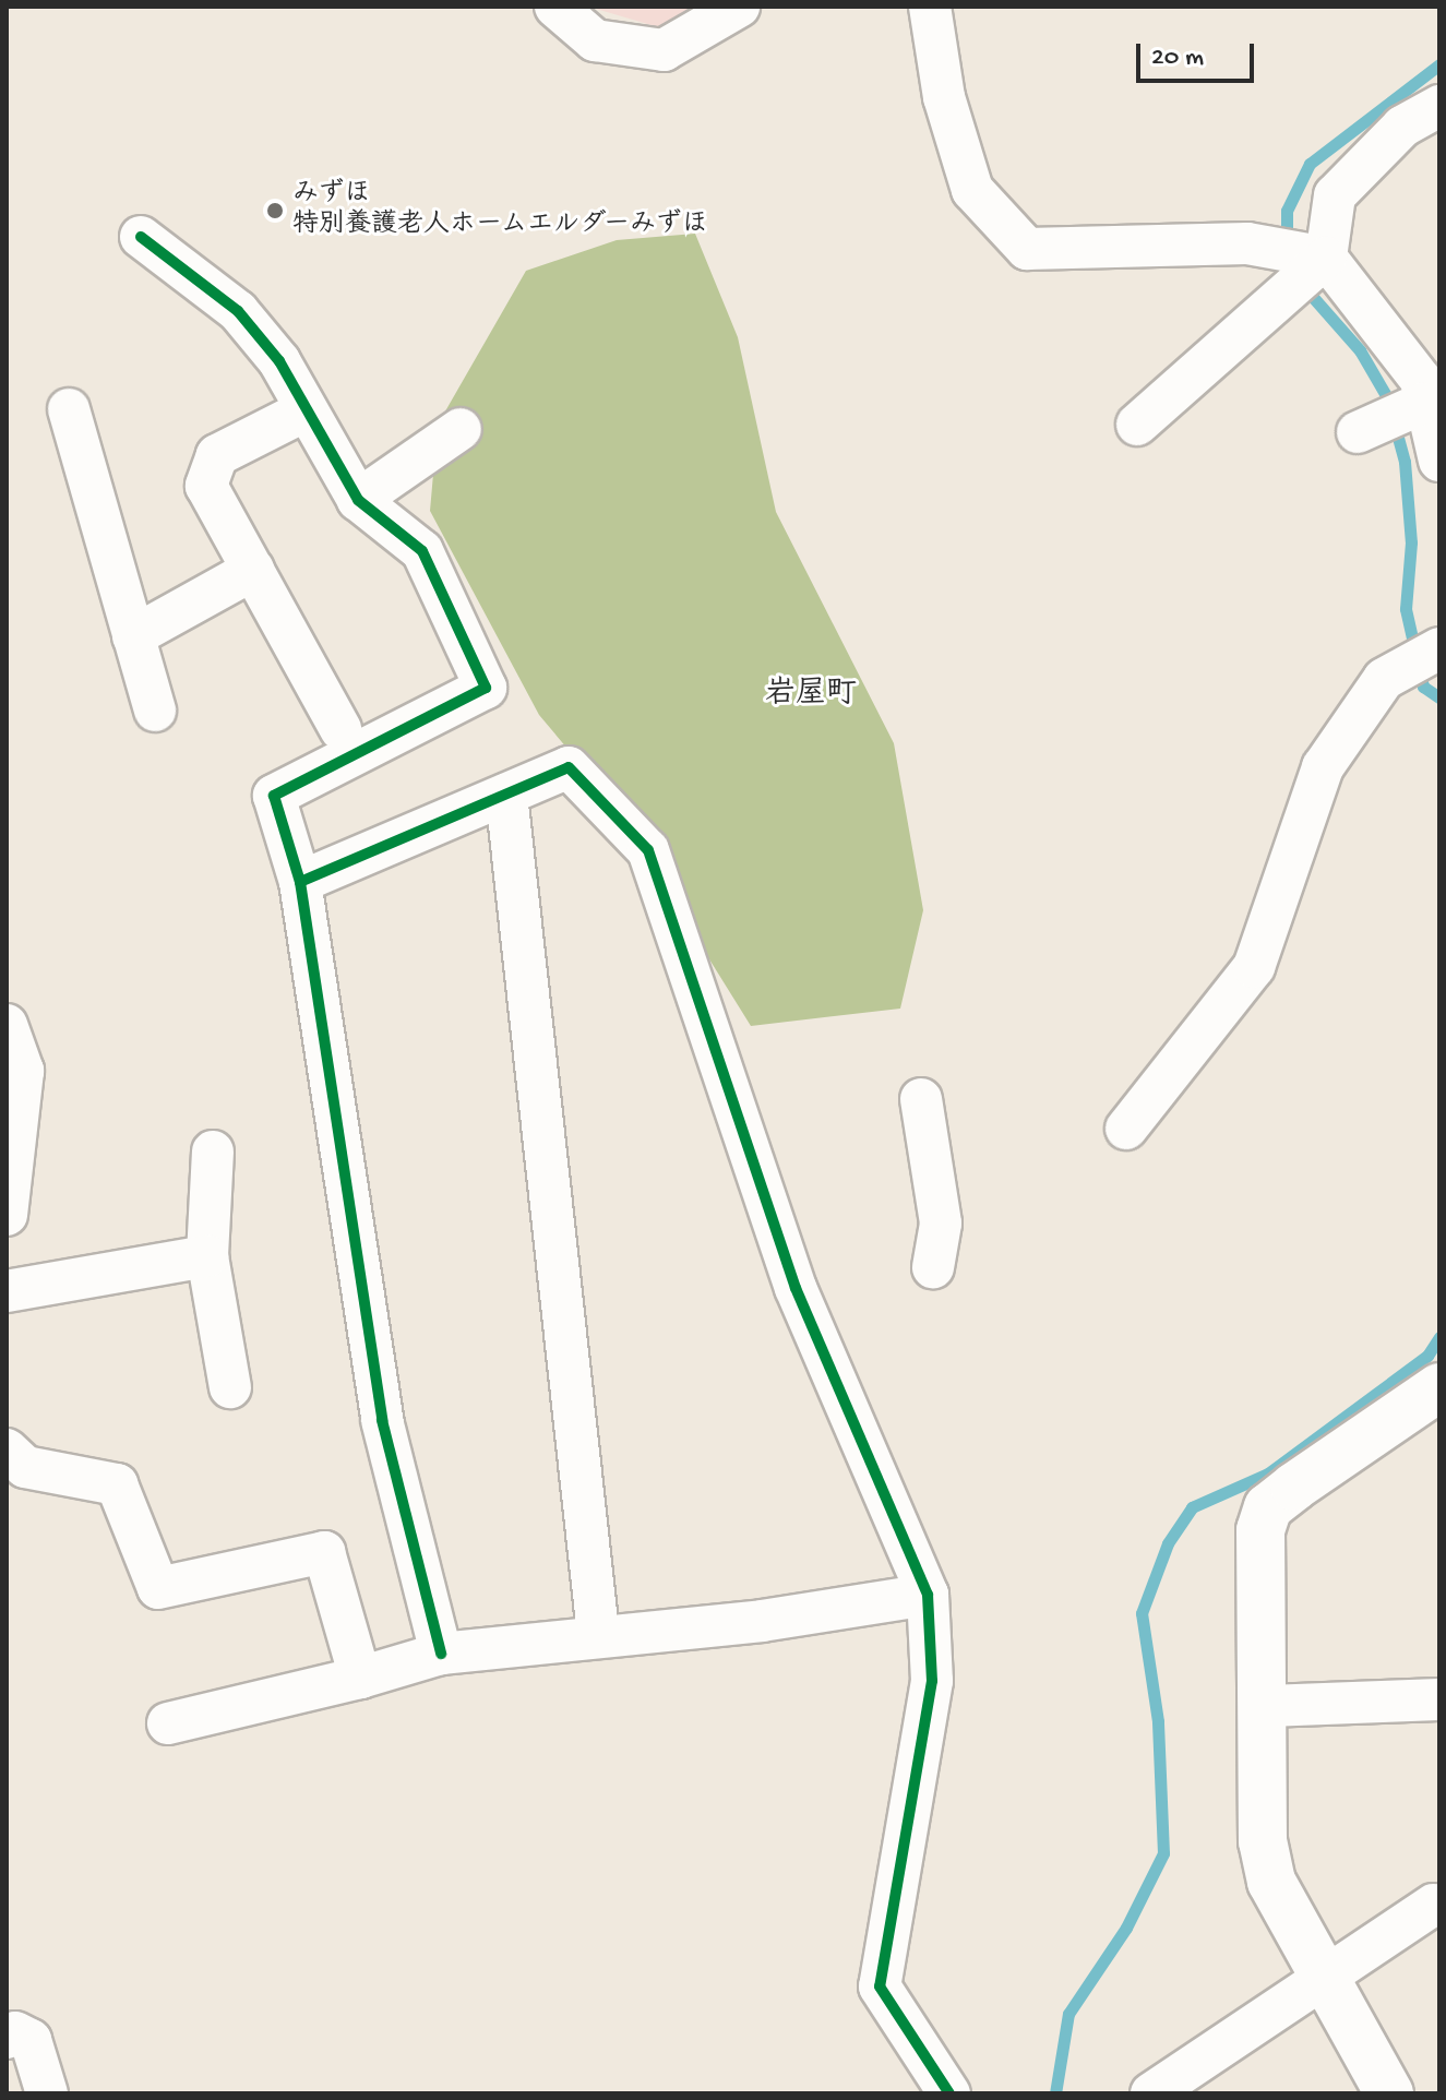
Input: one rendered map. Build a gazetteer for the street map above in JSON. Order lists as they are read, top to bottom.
{
  "districts": ["岩屋町"],
  "places": ["みずほ 特別養護老人ホームエルダーみずほ"],
  "scale_bar": "20 m"
}
